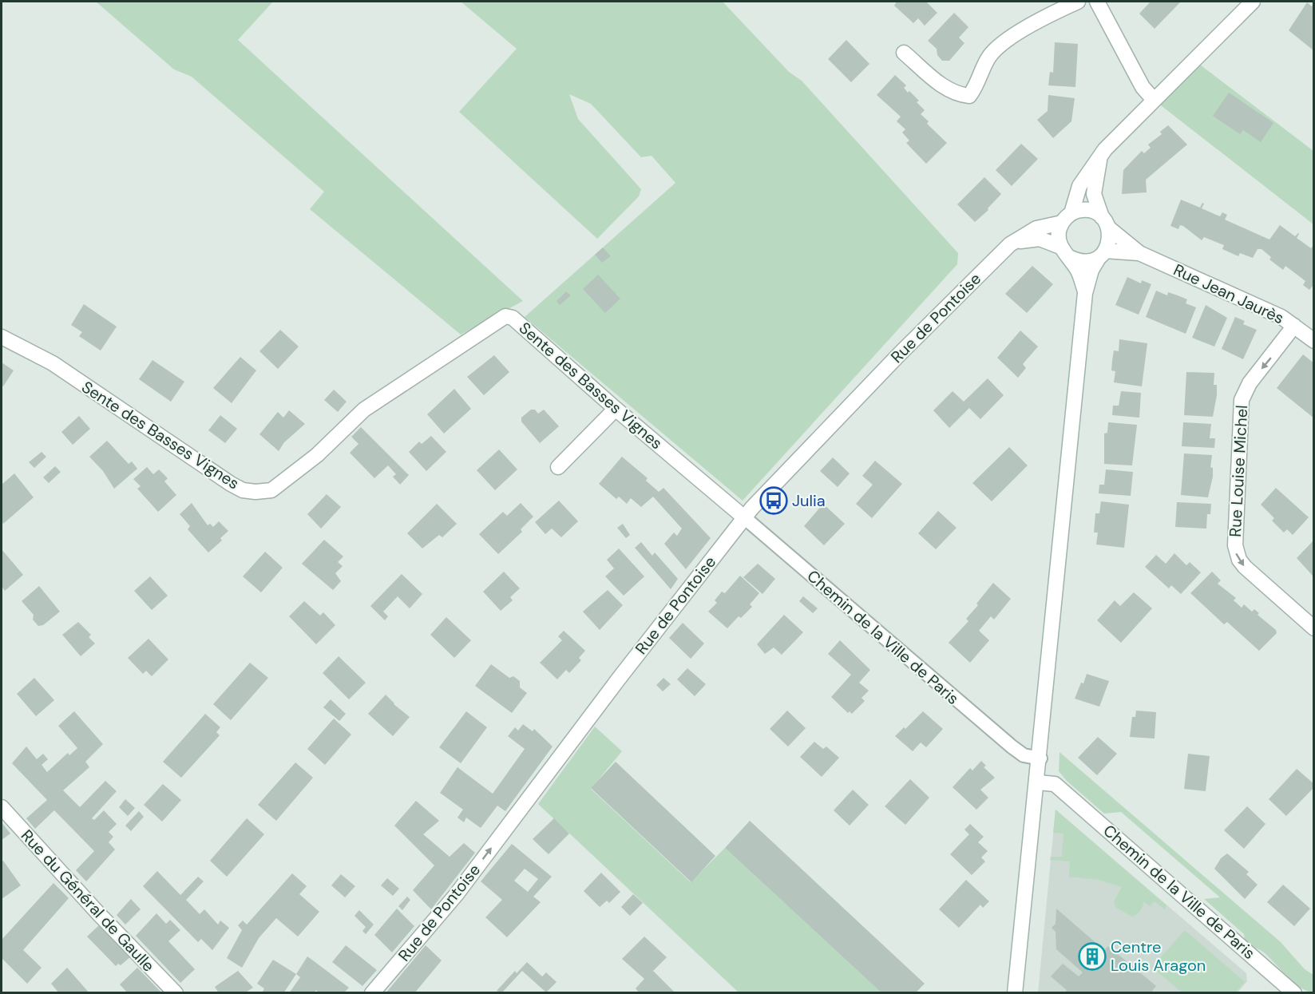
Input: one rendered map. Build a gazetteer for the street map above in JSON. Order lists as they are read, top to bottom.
{
  "streets": {
    "street": [
      "Rue Jean Jaurès",
      "Rue de Pontoise",
      "Sente des Basses Vignes",
      "Rue Louise Michel",
      "Chemin de la Ville de Paris",
      "Rue du Général de Gaulle"
    ]
  },
  "crossings": [
    ["Rue Jean Jaurès", "Rue de Pontoise"],
    ["Rue Jean Jaurès", "Rue Louise Michel"],
    ["Rue de Pontoise", "Sente des Basses Vignes"],
    ["Rue de Pontoise", "Chemin de la Ville de Paris"],
    ["Sente des Basses Vignes", "Chemin de la Ville de Paris"]
  ],
  "one_way": ["Rue de Pontoise", "Rue Louise Michel"],
  "places": {
    "bus stop": ["Julia"],
    "building": ["Centre Louis Aragon"]
  }
}
